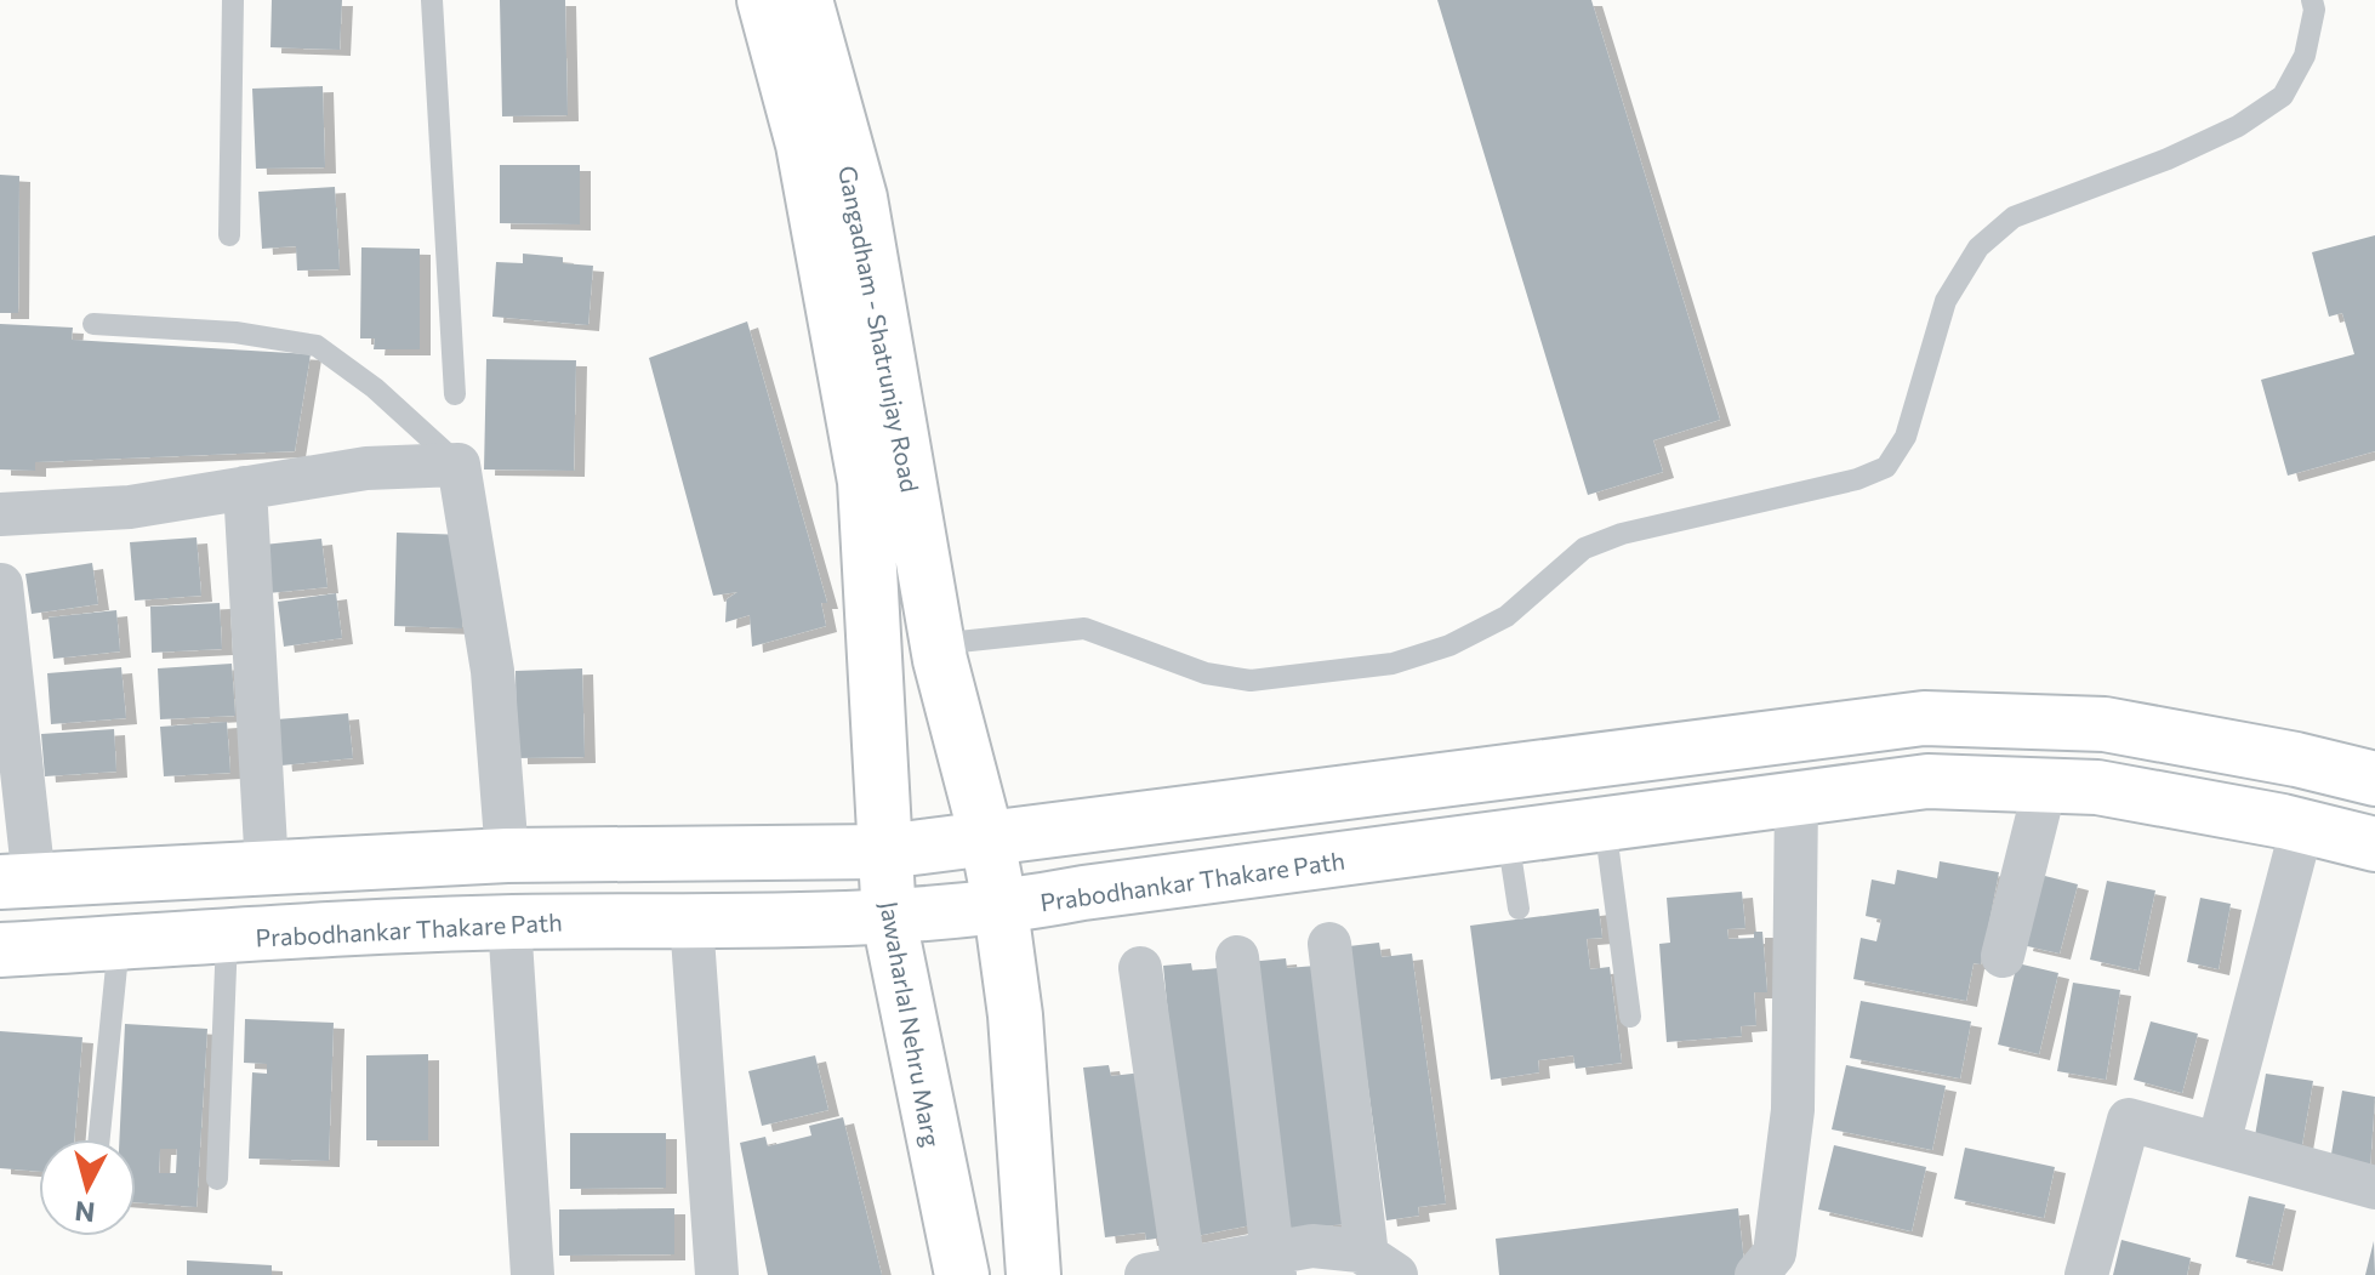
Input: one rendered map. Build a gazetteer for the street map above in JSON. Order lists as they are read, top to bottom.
{
  "streets": {
    "main road": ["Gangadham - Shatrunjay Road", "Prabodhankar Thakare Path", "Jawaharlal Nehru Marg"]
  },
  "crossings": [
    ["Gangadham - Shatrunjay Road", "Jawaharlal Nehru Marg"],
    ["Prabodhankar Thakare Path", "Jawaharlal Nehru Marg"]
  ],
  "north": "bottom"
}
